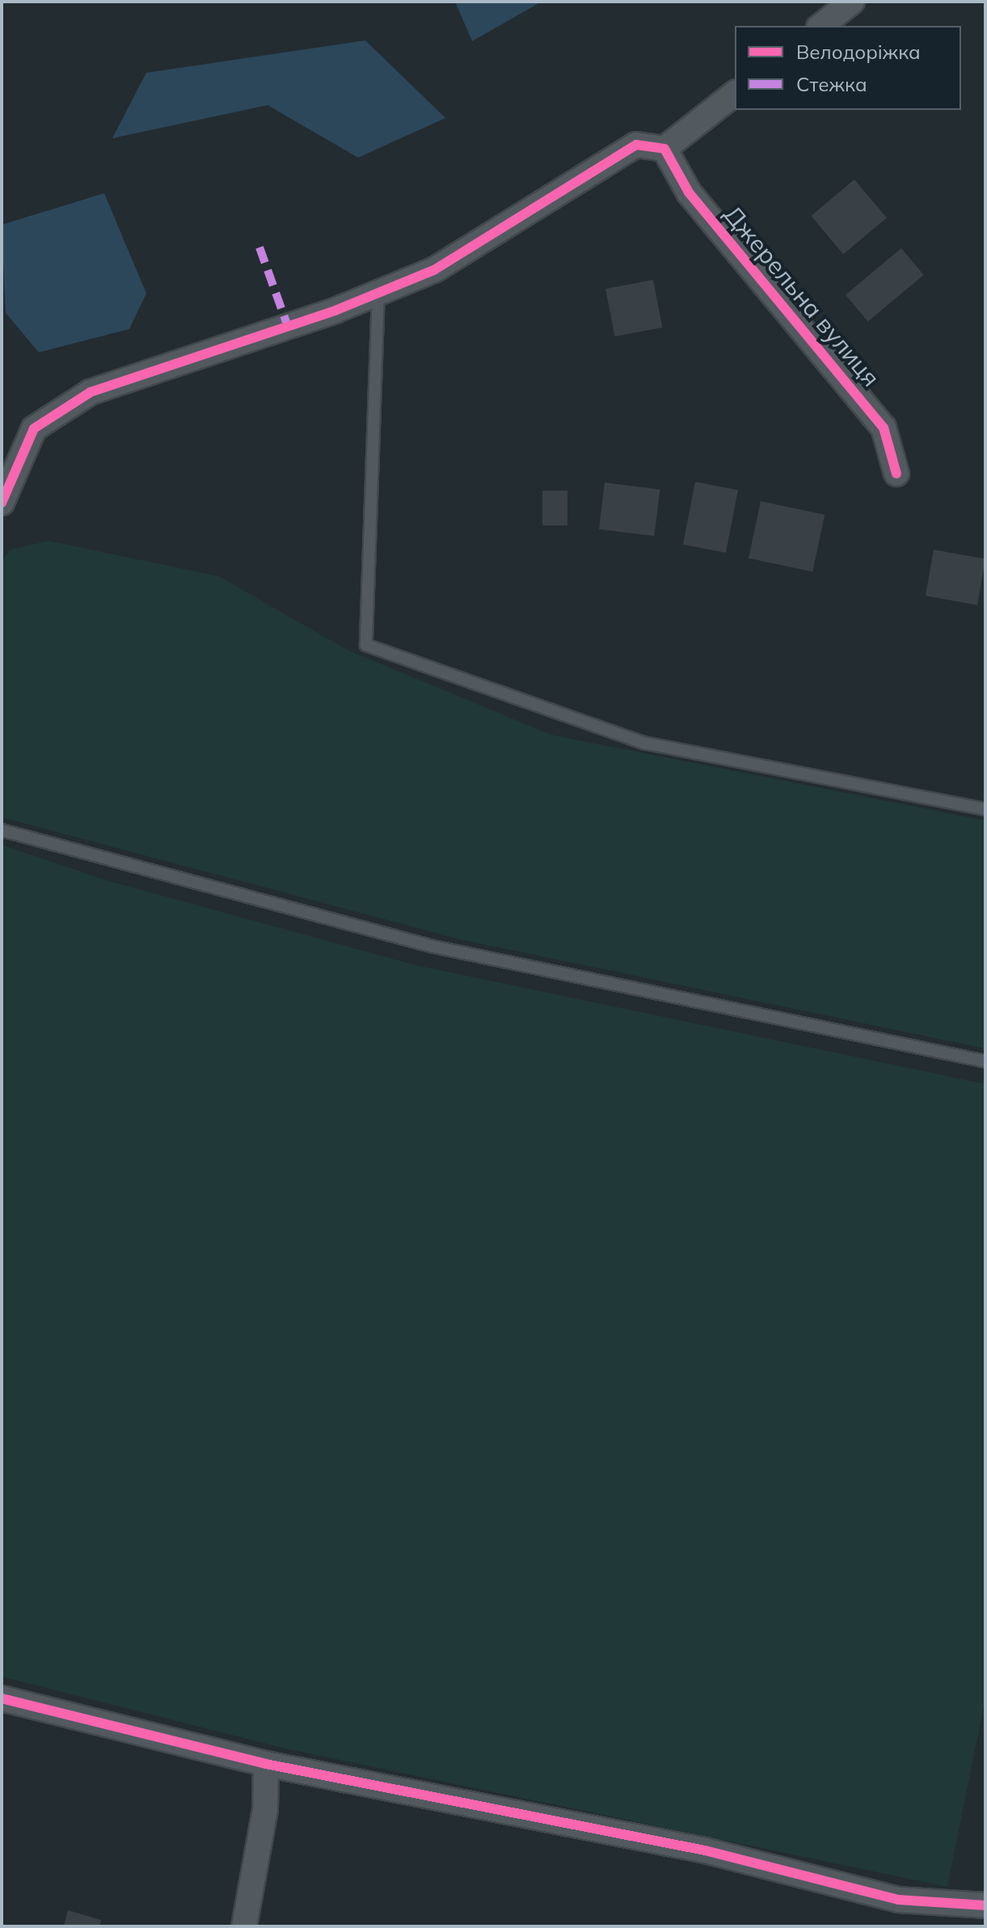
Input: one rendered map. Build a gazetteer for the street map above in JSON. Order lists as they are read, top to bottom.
{
  "streets": {
    "street": ["Джерельна вулиця"]
  },
  "legend": ["Велодоріжка", "Стежка"]
}
